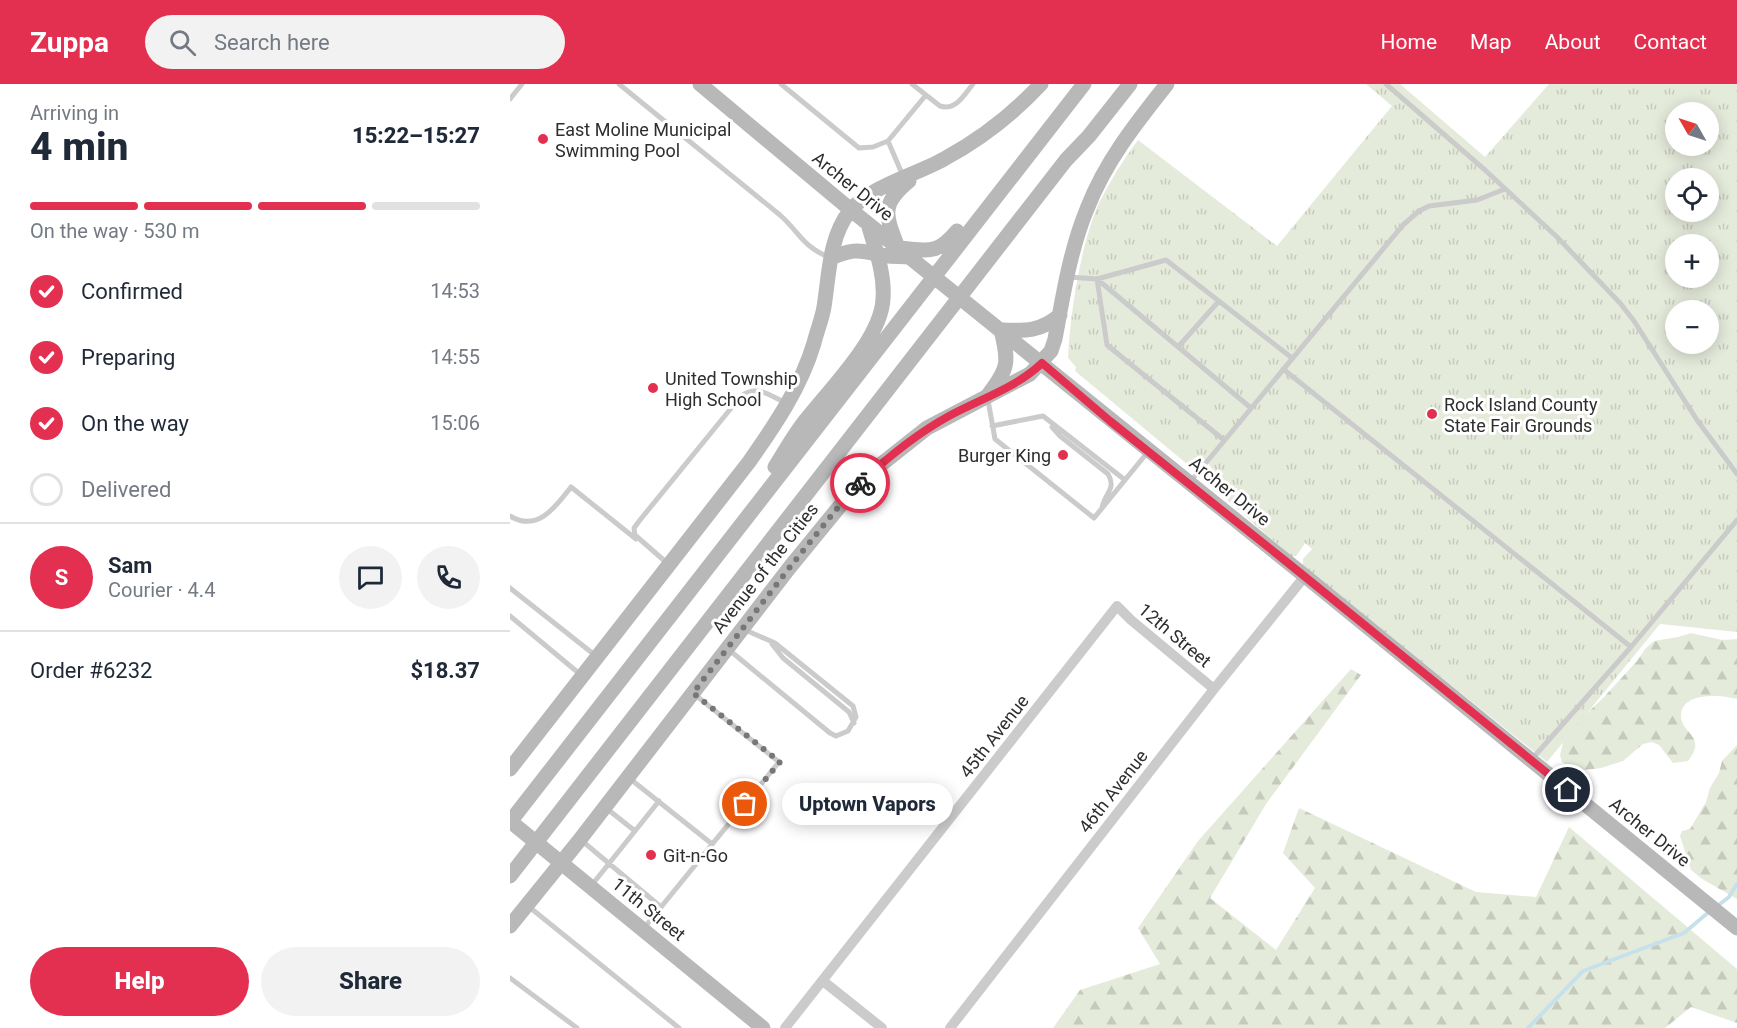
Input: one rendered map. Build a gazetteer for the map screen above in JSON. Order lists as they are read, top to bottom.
{
  "streets": {
    "street": [
      "Archer Drive",
      "Avenue of the Cities",
      "12th Street",
      "45th Avenue",
      "46th Avenue",
      "11th Street"
    ]
  },
  "crossings": [
    ["Archer Drive", "Avenue of the Cities"],
    ["Archer Drive", "46th Avenue"],
    ["Avenue of the Cities", "11th Street"],
    ["12th Street", "45th Avenue"],
    ["12th Street", "46th Avenue"]
  ],
  "places": [
    "East Moline Municipal Swimming Pool",
    "United Township High School",
    "Rock Island County State Fair Grounds",
    "Burger King",
    "Uptown Vapors",
    "Git-n-Go"
  ],
  "north": "top left",
  "page": {
    "header": "Zuppa",
    "search": "Search here",
    "nav": [
      "Home",
      "Map",
      "About",
      "Contact"
    ],
    "heading": ["4 min", "Arriving in", "15:22–15:27"],
    "panel": [
      "Sam",
      "Courier · 4.4",
      "Order #6232",
      "$18.37"
    ],
    "map_buttons": ["+", "−"],
    "bar": "On the way · 530 m",
    "list": [
      ["Confirmed", "14:53"],
      ["Preparing", "14:55"],
      ["On the way", "15:06"],
      "Delivered"
    ],
    "round": "S",
    "bubble": "Uptown Vapors",
    "buttons": ["Help", "Share"]
  }
}
